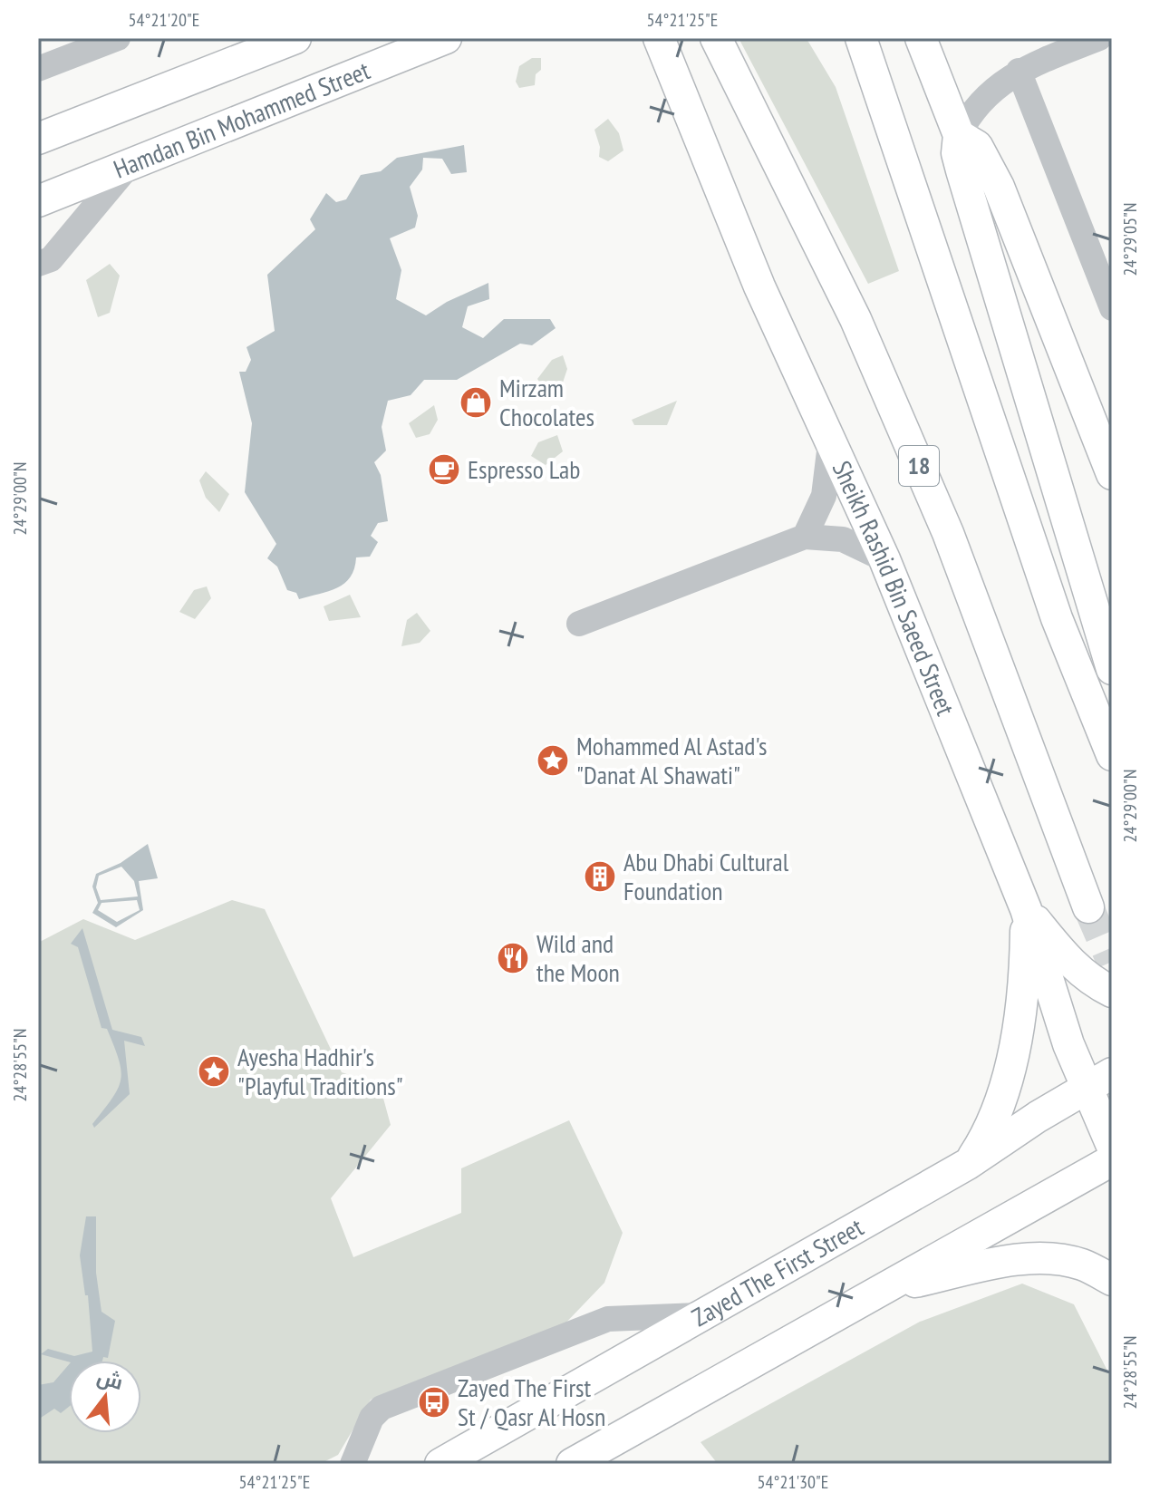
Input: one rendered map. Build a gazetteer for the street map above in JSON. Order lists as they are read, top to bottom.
{
  "streets": {
    "main road": [
      "Hamdan Bin Mohammed Street",
      "18",
      "Sheikh Rashid Bin Saeed Street",
      "Zayed The First Street"
    ]
  },
  "crossings": [
    ["Sheikh Rashid Bin Saeed Street", "Zayed The First Street"]
  ],
  "places": {
    "shop": ["Mirzam Chocolates"],
    "cafe": ["Espresso Lab"],
    "place": ["Mohammed Al Astad's \"Danat Al Shawati\"", "Ayesha Hadhir's \"Playful Traditions\""],
    "building": ["Abu Dhabi Cultural Foundation"],
    "restaurant": ["Wild and the Moon"],
    "bus stop": ["Zayed The First St / Qasr Al Hosn"]
  },
  "north": "top",
  "coordinates": [
    "54°21'20\"E",
    "54°21'25\"E",
    "24°29'05\"N",
    "24°29'00\"N",
    "24°28'55\"N",
    "54°21'30\"E"
  ]
}
